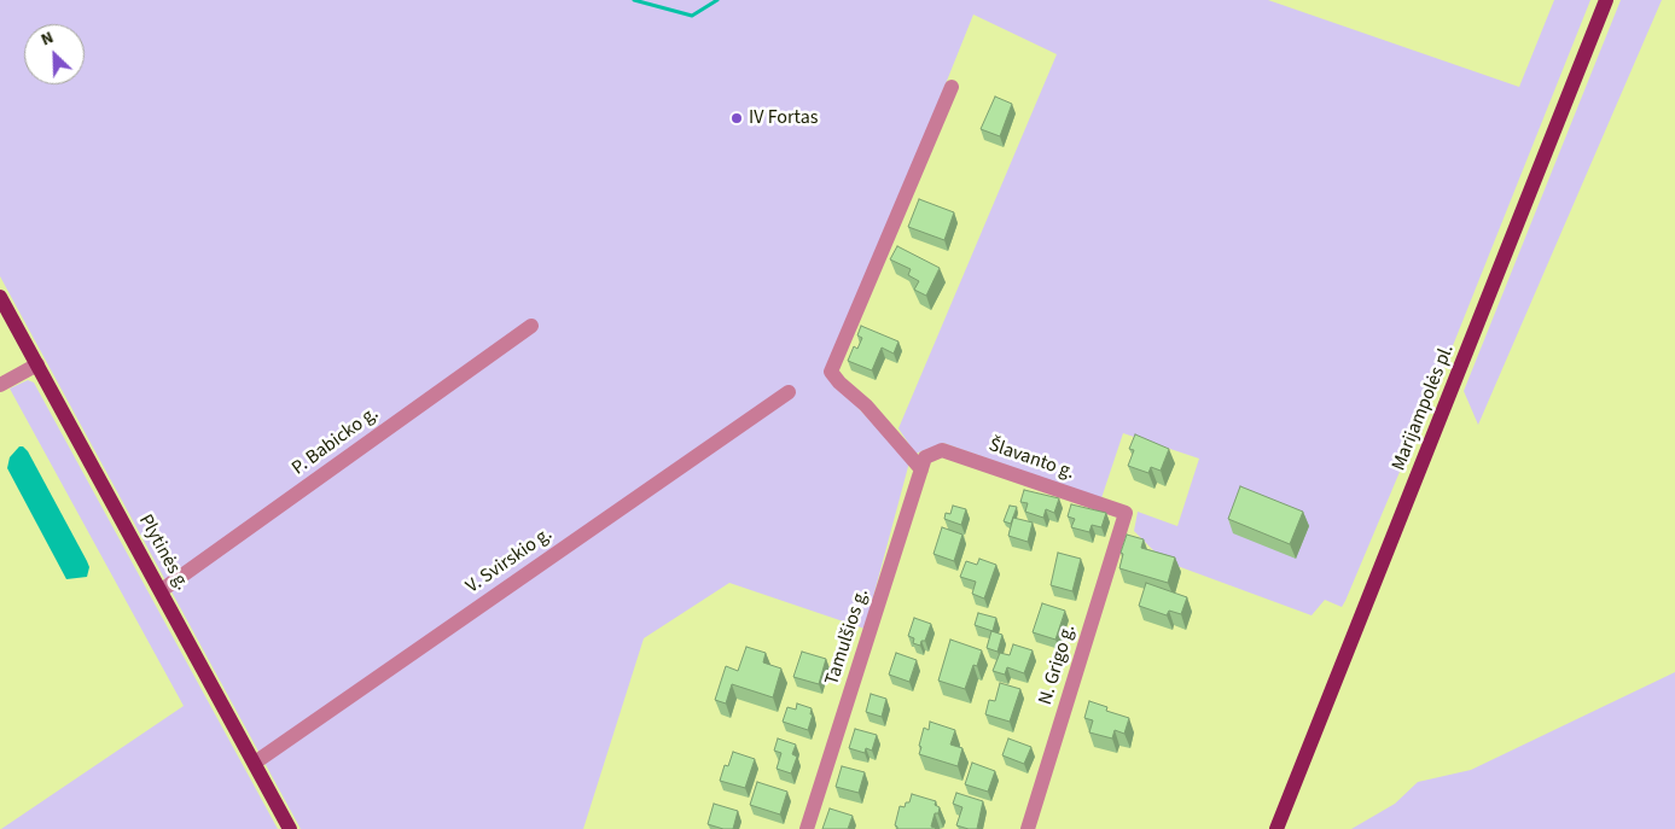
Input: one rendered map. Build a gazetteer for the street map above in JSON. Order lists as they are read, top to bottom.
{
  "streets": {
    "main road": ["Marijampolės pl.", "Plytinės g."],
    "street": [
      "P. Babicko g.",
      "Šlavanto g.",
      "V. Svirskio g.",
      "Tamulšios g.",
      "N. Grigo g."
    ]
  },
  "crossings": [
    ["P. Babicko g.", "Plytinės g."],
    ["Šlavanto g.", "Tamulšios g."],
    ["Šlavanto g.", "N. Grigo g."],
    ["Plytinės g.", "V. Svirskio g."]
  ],
  "places": ["IV Fortas"],
  "north": "top left"
}
